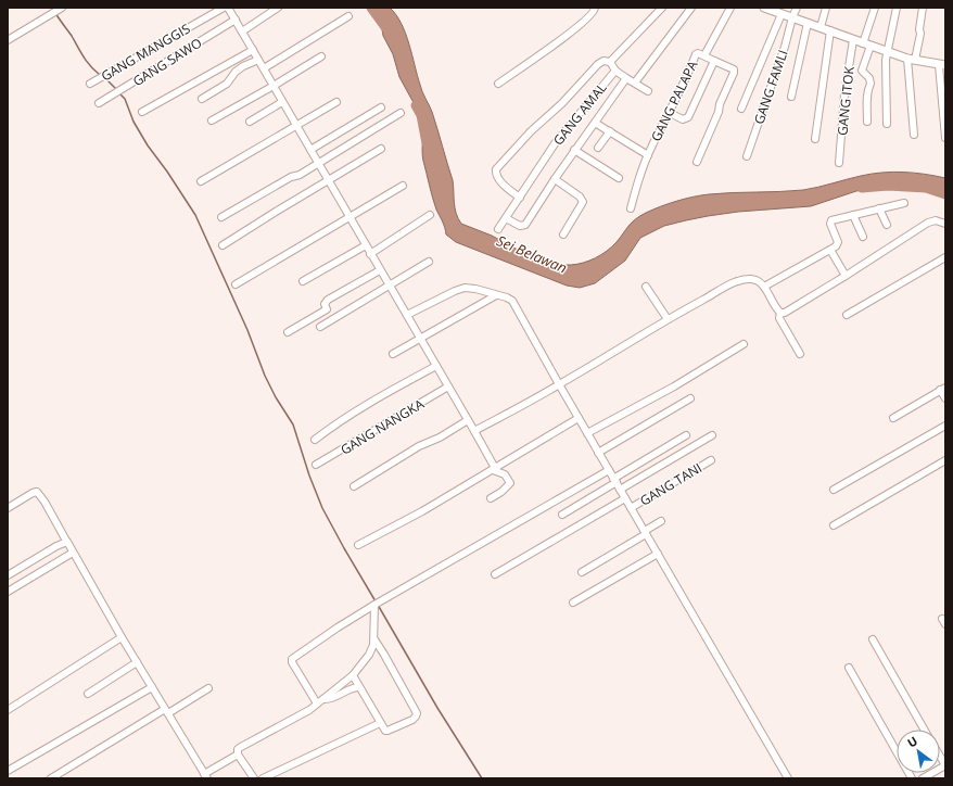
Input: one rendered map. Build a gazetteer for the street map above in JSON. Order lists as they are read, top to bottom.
{
  "streets": {
    "street": [
      "GANG MANGGIS",
      "GANG SAWO",
      "GANG FAMLI",
      "GANG PALAPA",
      "GANG ITOK",
      "GANG AMAL",
      "GANG NANGKA",
      "GANG TANI"
    ]
  },
  "water": ["Sei Belawan"],
  "north": "top left"
}
